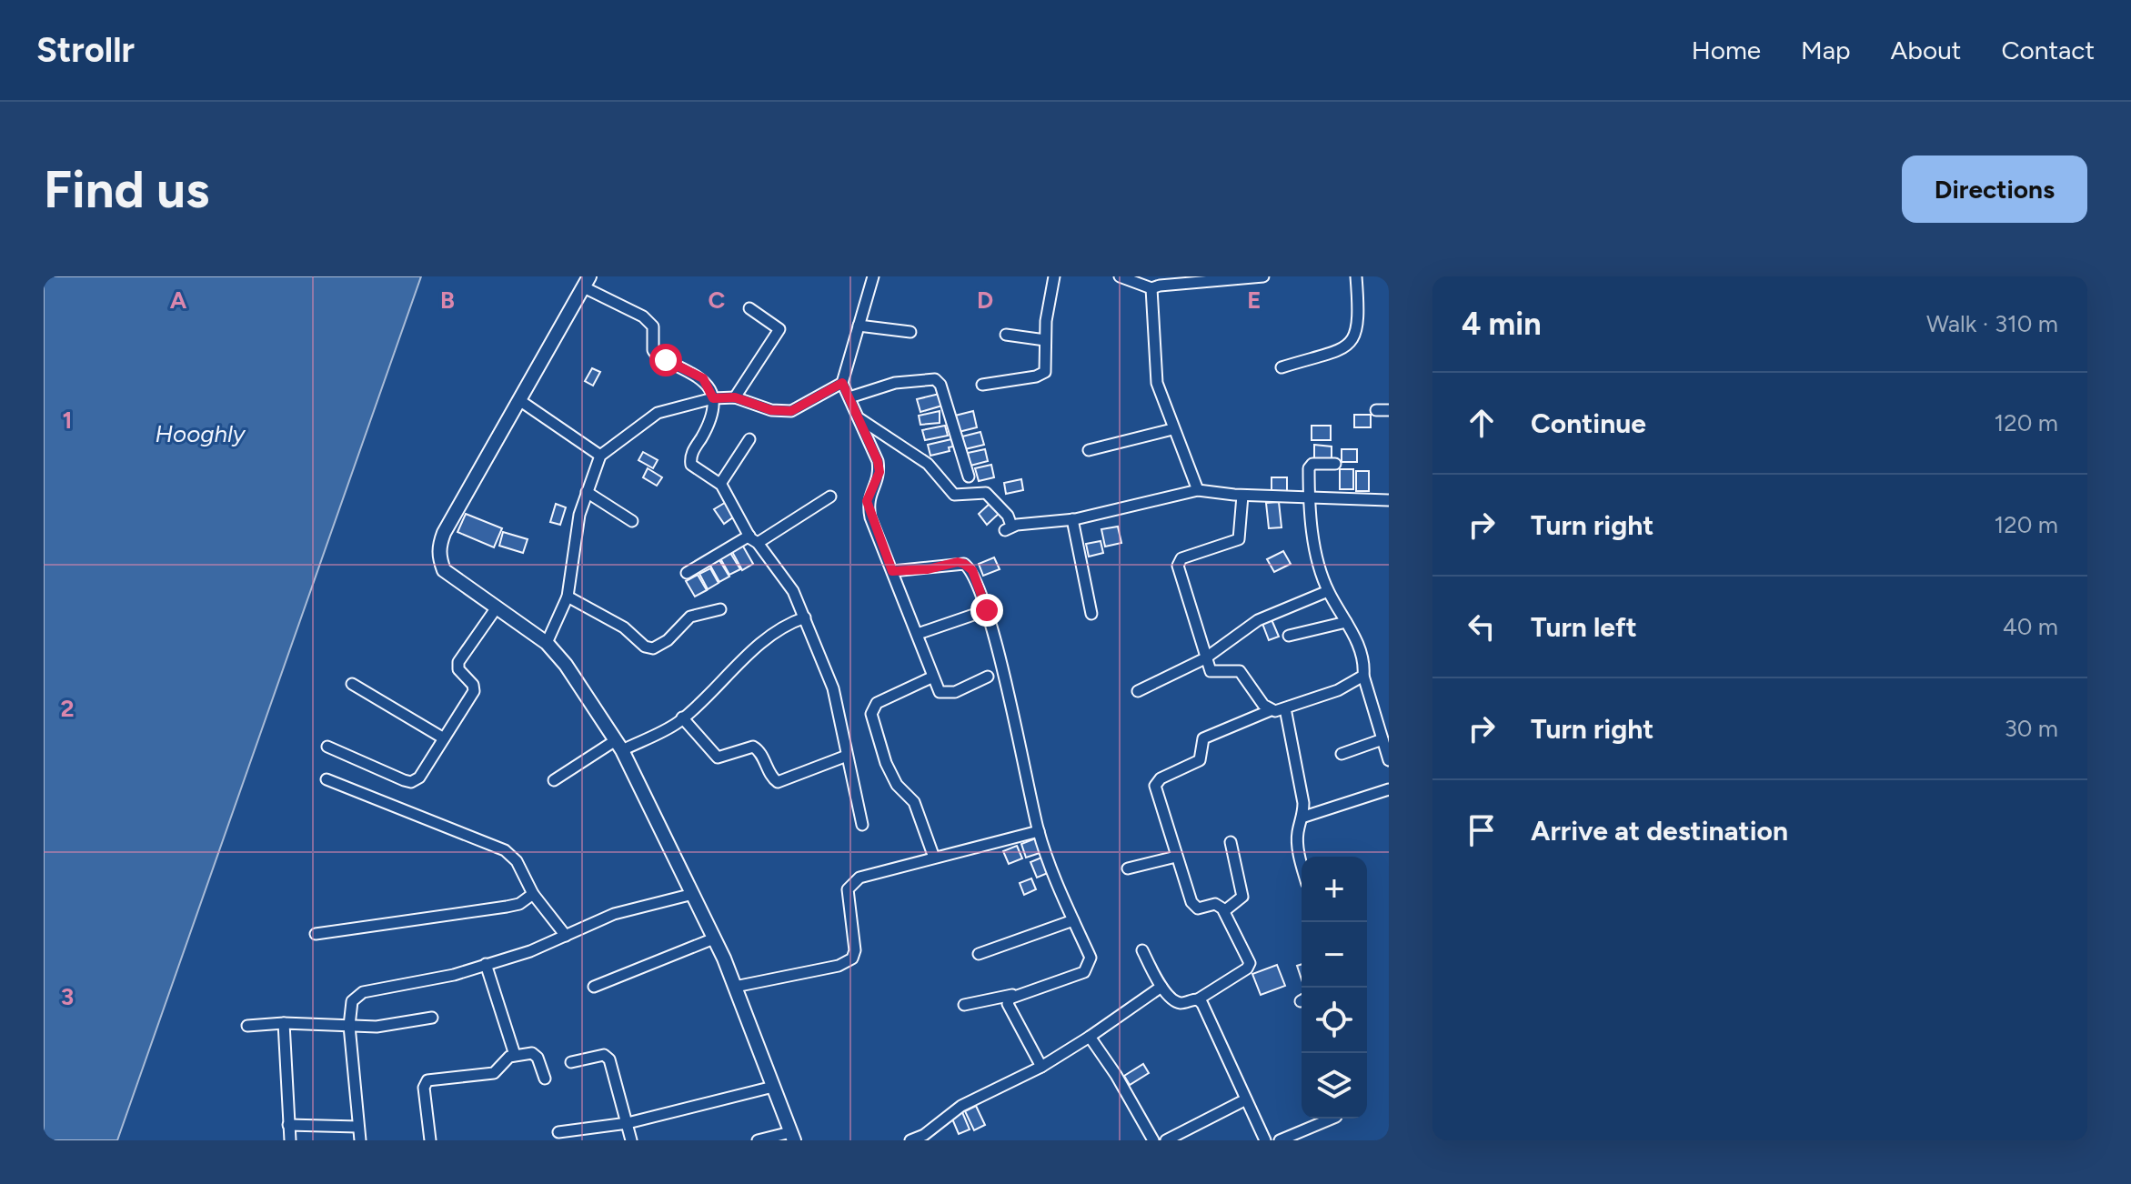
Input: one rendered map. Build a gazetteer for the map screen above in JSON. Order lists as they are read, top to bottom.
{
  "water": ["Hooghly"],
  "page": {
    "header": "Strollr",
    "nav": [
      "Home",
      "Map",
      "About",
      "Contact"
    ],
    "buttons": "Directions",
    "title": "Find us",
    "heading": ["4 min", "Walk · 310 m"],
    "list": [
      ["Continue", "120 m"],
      ["Turn right", "120 m"],
      ["Turn left", "40 m"],
      ["Turn right", "30 m"],
      "Arrive at destination"
    ],
    "map_buttons": ["+", "−"]
  },
  "grid": {
    "columns": [
      "A",
      "B",
      "C",
      "D",
      "E"
    ],
    "rows": ["1", "2", "3"]
  }
}
